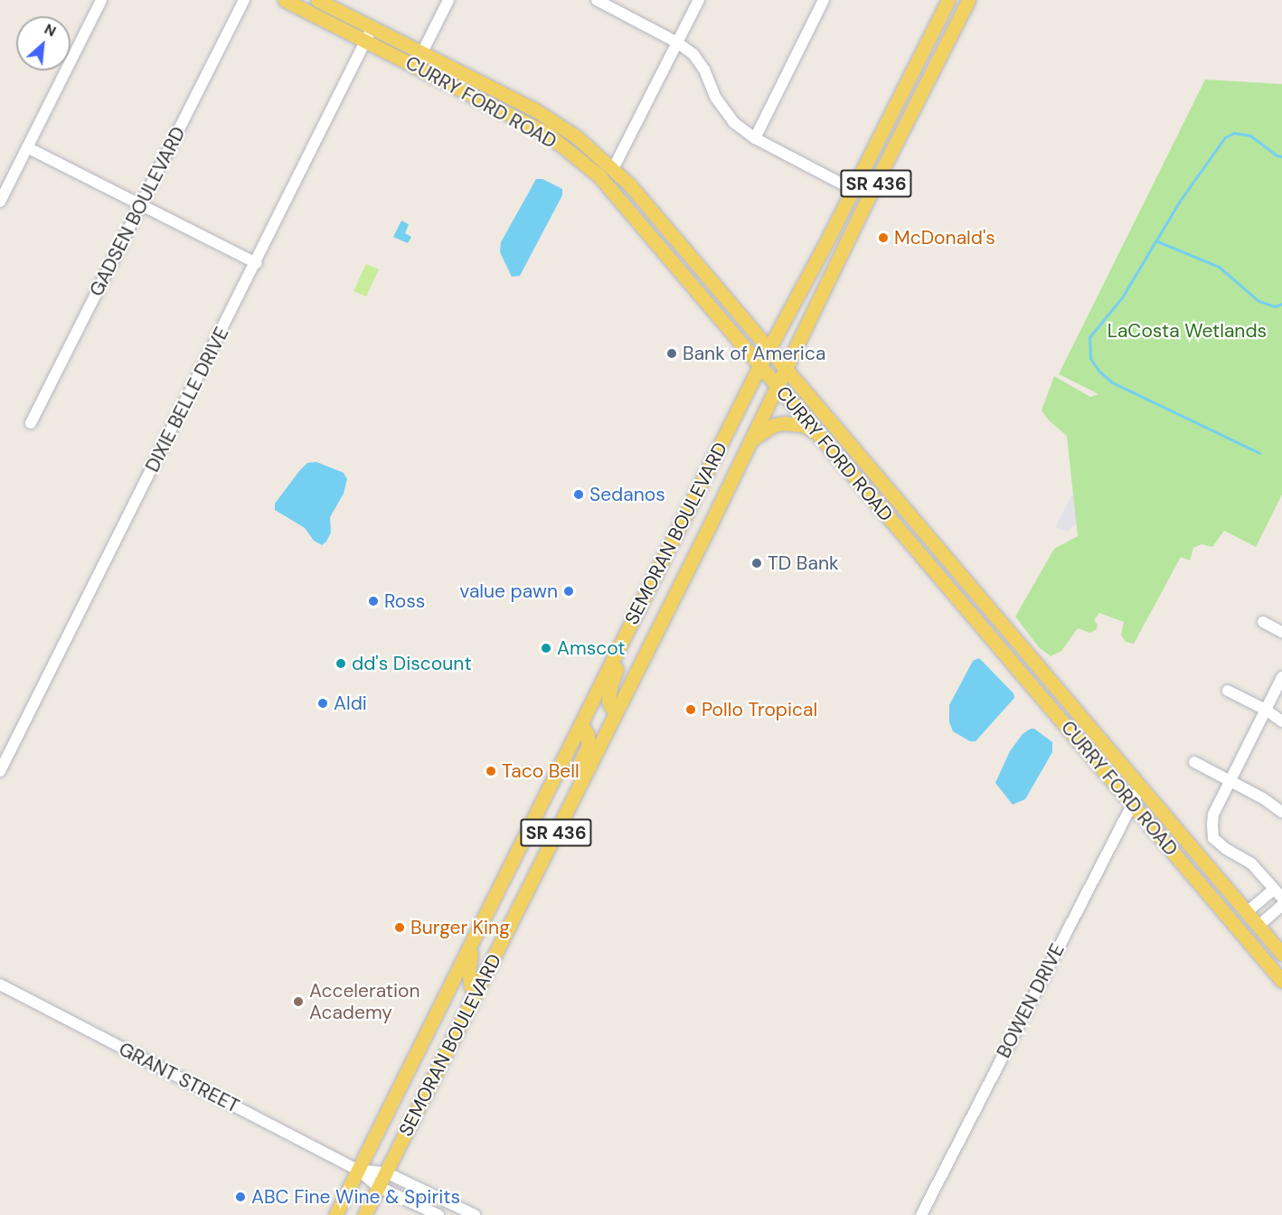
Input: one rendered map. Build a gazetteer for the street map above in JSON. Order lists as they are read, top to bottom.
{
  "streets": {
    "main road": ["CURRY FORD ROAD", "SR 436", "SEMORAN BOULEVARD"],
    "street": [
      "GADSEN BOULEVARD",
      "DIXIE BELLE DRIVE",
      "BOWEN DRIVE",
      "GRANT STREET"
    ]
  },
  "crossings": [
    ["CURRY FORD ROAD", "DIXIE BELLE DRIVE"],
    ["CURRY FORD ROAD", "SEMORAN BOULEVARD"],
    ["CURRY FORD ROAD", "BOWEN DRIVE"],
    ["SEMORAN BOULEVARD", "GRANT STREET"]
  ],
  "parks": ["LaCosta Wetlands"],
  "places": [
    "McDonald's",
    "Bank of America",
    "Sedanos",
    "TD Bank",
    "value pawn",
    "Ross",
    "Amscot",
    "dd's Discount",
    "Aldi",
    "Pollo Tropical",
    "Taco Bell",
    "Burger King",
    "Acceleration Academy",
    "ABC Fine Wine & Spirits"
  ],
  "north": "top right"
}
